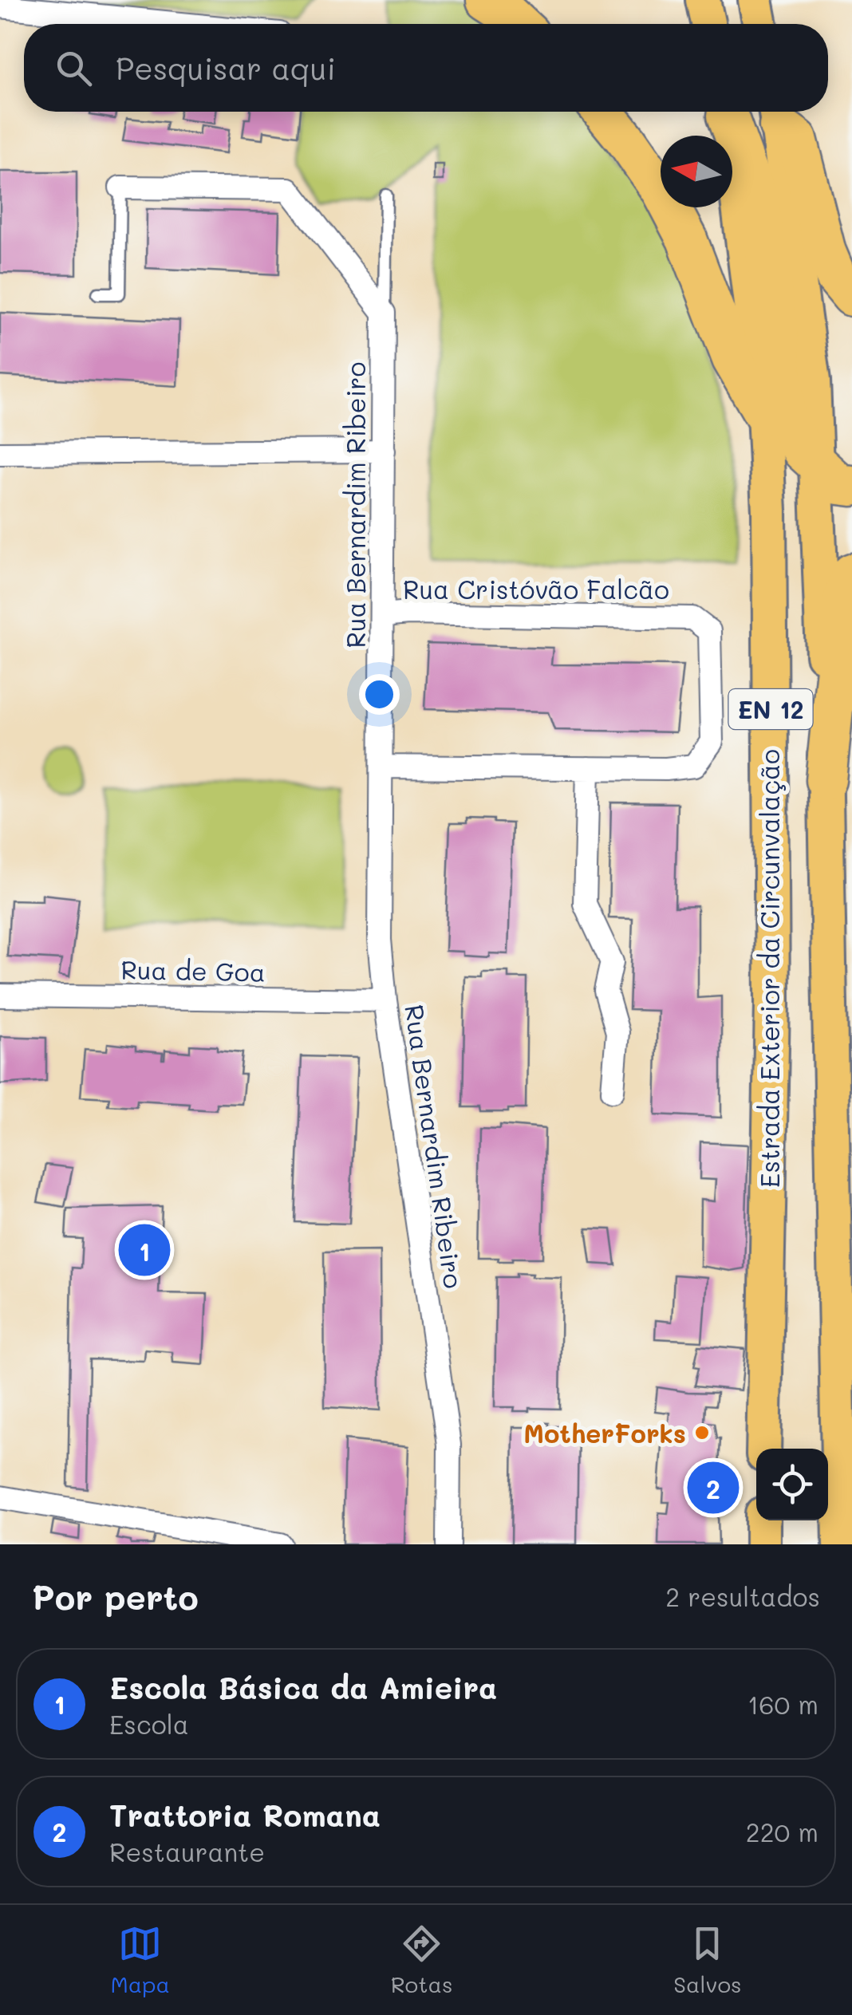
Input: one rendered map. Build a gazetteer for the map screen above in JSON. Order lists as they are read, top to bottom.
{
  "streets": {
    "main road": ["EN 12", "Estrada Exterior da Circunvalação"],
    "street": ["Rua Bernardim Ribeiro", "Rua Cristóvão Falcão", "Rua de Goa"]
  },
  "crossings": [
    ["Rua Bernardim Ribeiro", "Rua Cristóvão Falcão"],
    ["Rua Bernardim Ribeiro", "Rua de Goa"]
  ],
  "places": ["MotherForks"],
  "north": "left",
  "page": {
    "search": "Pesquisar aqui",
    "pins": ["1", "2"],
    "heading": ["Por perto", "2 resultados"],
    "list": [
      {
        "mark": "1",
        "name": "Escola Básica da Amieira",
        "note": "Escola",
        "value": "160 m"
      },
      {
        "mark": "2",
        "name": "Trattoria Romana",
        "note": "Restaurante",
        "value": "220 m"
      }
    ],
    "nav": ["Mapa", "Rotas", "Salvos"]
  }
}
